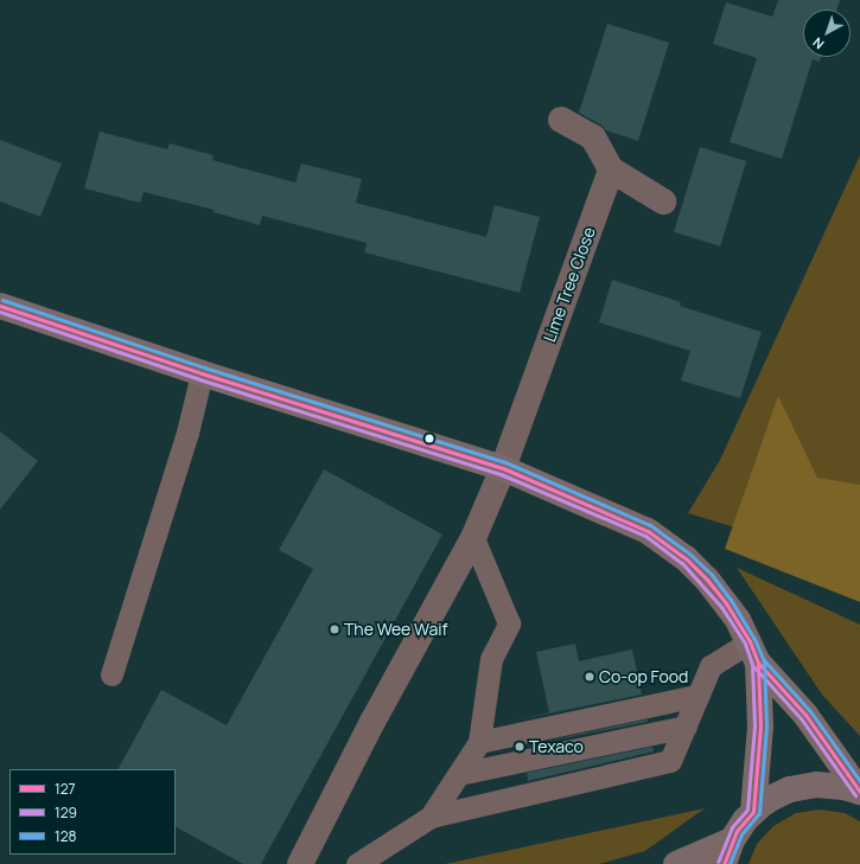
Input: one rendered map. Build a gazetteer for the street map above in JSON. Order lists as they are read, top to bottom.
{
  "streets": {
    "street": ["Lime Tree Close"]
  },
  "places": ["The Wee Waif", "Co-op Food", "Texaco"],
  "lines": ["transit line 128", "transit line 127", "transit line 129"],
  "legend": ["127", "129", "128"],
  "north": "bottom left"
}
